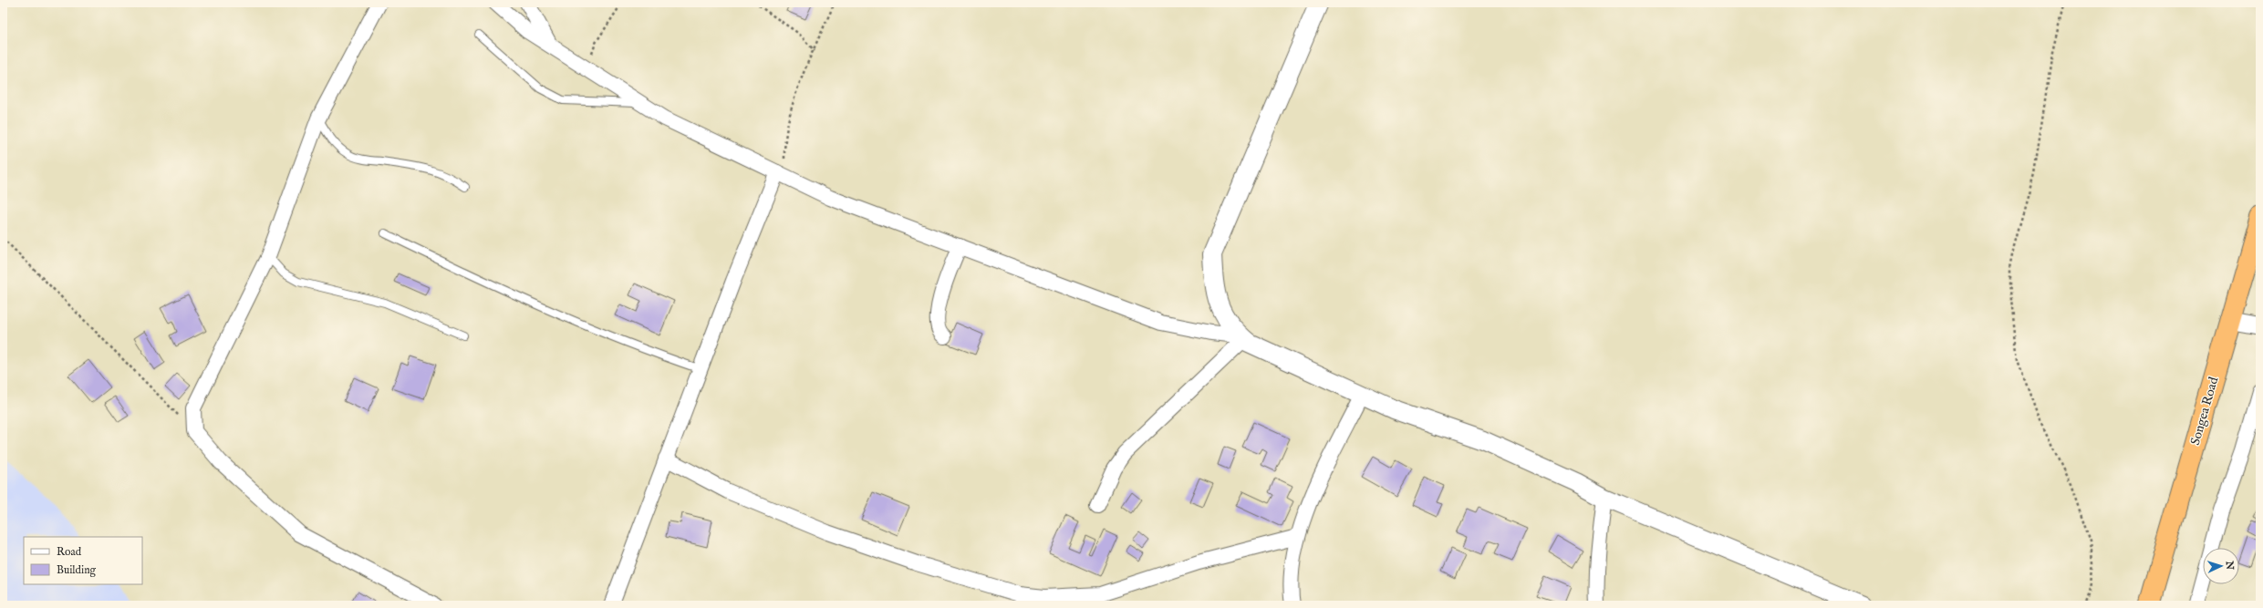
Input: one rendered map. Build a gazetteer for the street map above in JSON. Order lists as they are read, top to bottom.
{
  "streets": {
    "highway": ["Songea Road"]
  },
  "legend": ["Road", "Building"],
  "north": "right"
}
